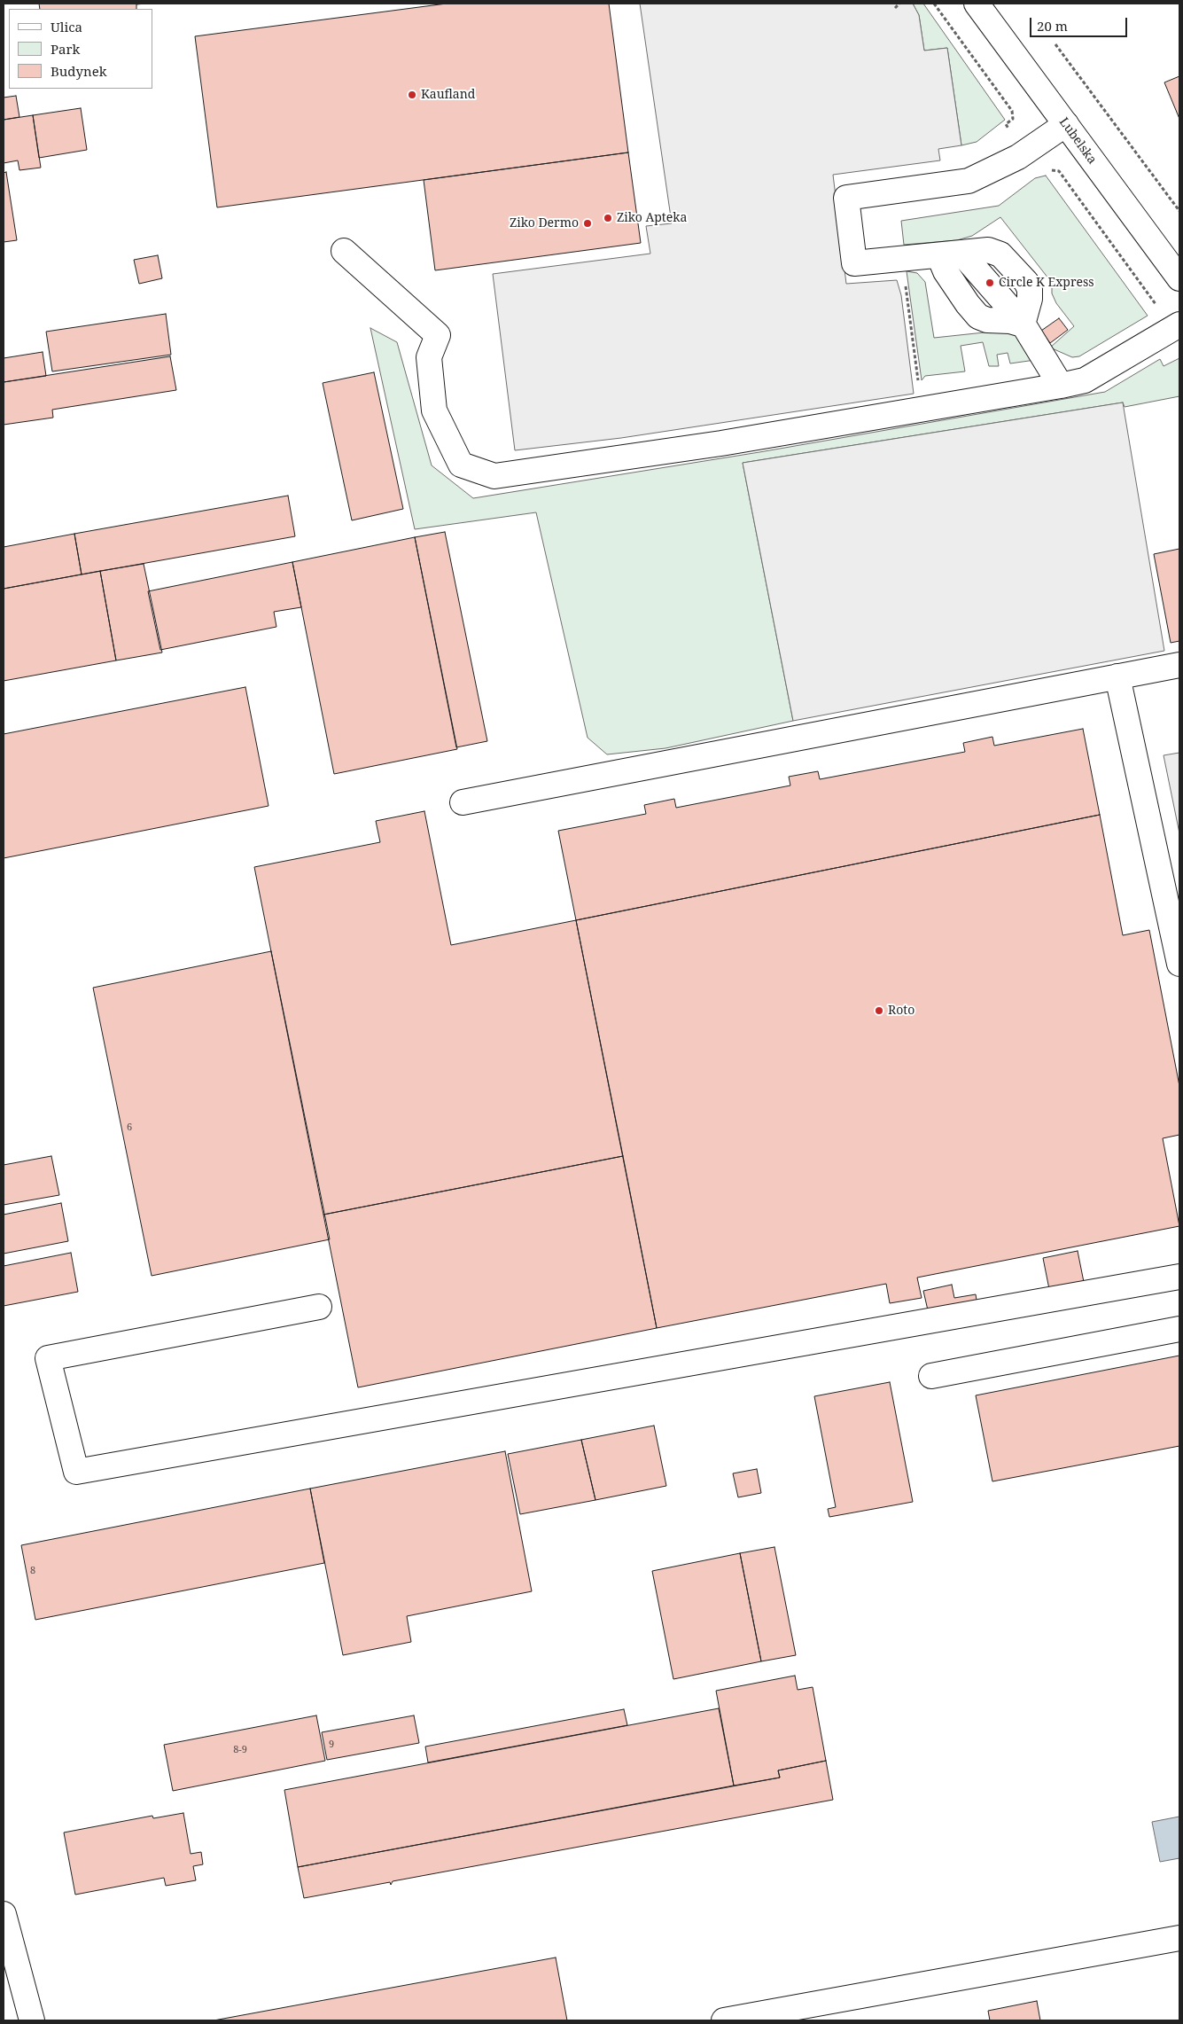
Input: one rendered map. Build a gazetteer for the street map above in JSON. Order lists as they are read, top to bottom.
{
  "streets": {
    "main road": ["Lubelska"]
  },
  "places": [
    "Kaufland",
    "Ziko Apteka",
    "Ziko Dermo",
    "Circle K Express",
    "Roto"
  ],
  "house_numbers": [
    "6",
    "8",
    "9",
    "8-9"
  ],
  "legend": ["Ulica", "Park", "Budynek"],
  "scale_bar": "20 m"
}
